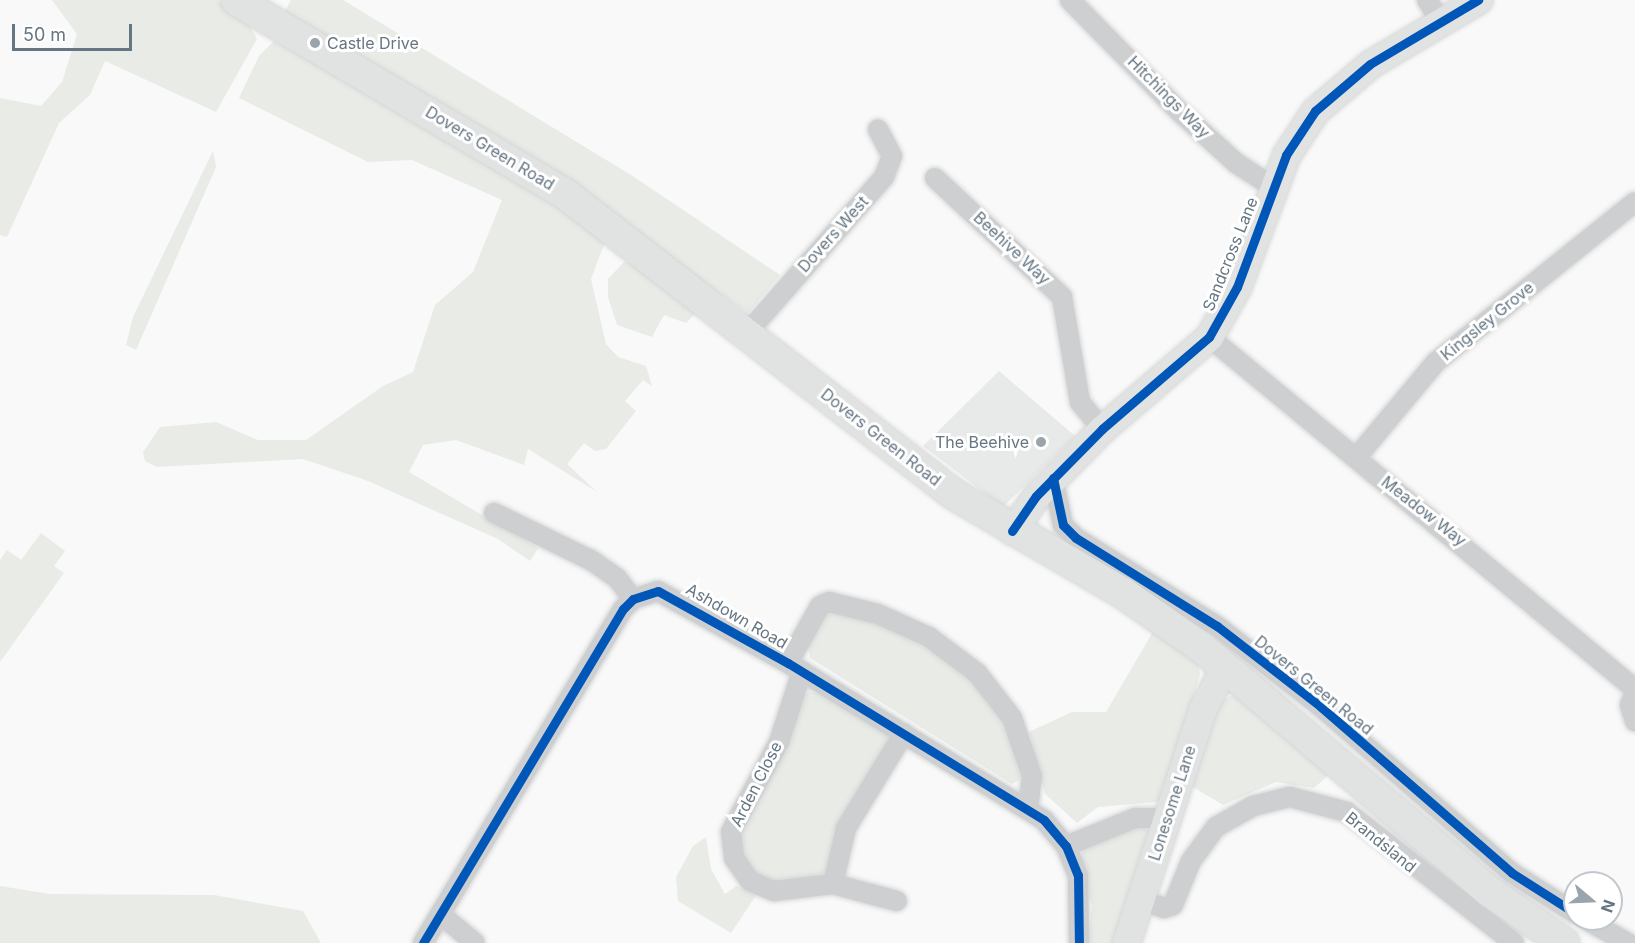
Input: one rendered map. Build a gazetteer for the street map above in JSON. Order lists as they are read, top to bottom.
{
  "streets": {
    "main road": ["Dovers Green Road"],
    "street": [
      "Hitchings Way",
      "Dovers West",
      "Beehive Way",
      "Sandcross Lane",
      "Kingsley Grove",
      "Meadow Way",
      "Ashdown Road",
      "Arden Close",
      "Lonesome Lane",
      "Brandsland"
    ]
  },
  "crossings": [
    ["Hitchings Way", "Sandcross Lane"],
    ["Dovers Green Road", "Dovers West"],
    ["Dovers Green Road", "Sandcross Lane"],
    ["Dovers Green Road", "Lonesome Lane"],
    ["Beehive Way", "Sandcross Lane"],
    ["Sandcross Lane", "Meadow Way"],
    ["Kingsley Grove", "Meadow Way"],
    ["Ashdown Road", "Arden Close"],
    ["Lonesome Lane", "Brandsland"]
  ],
  "places": ["Castle Drive", "The Beehive"],
  "scale_bar": "50 m",
  "north": "right"
}
